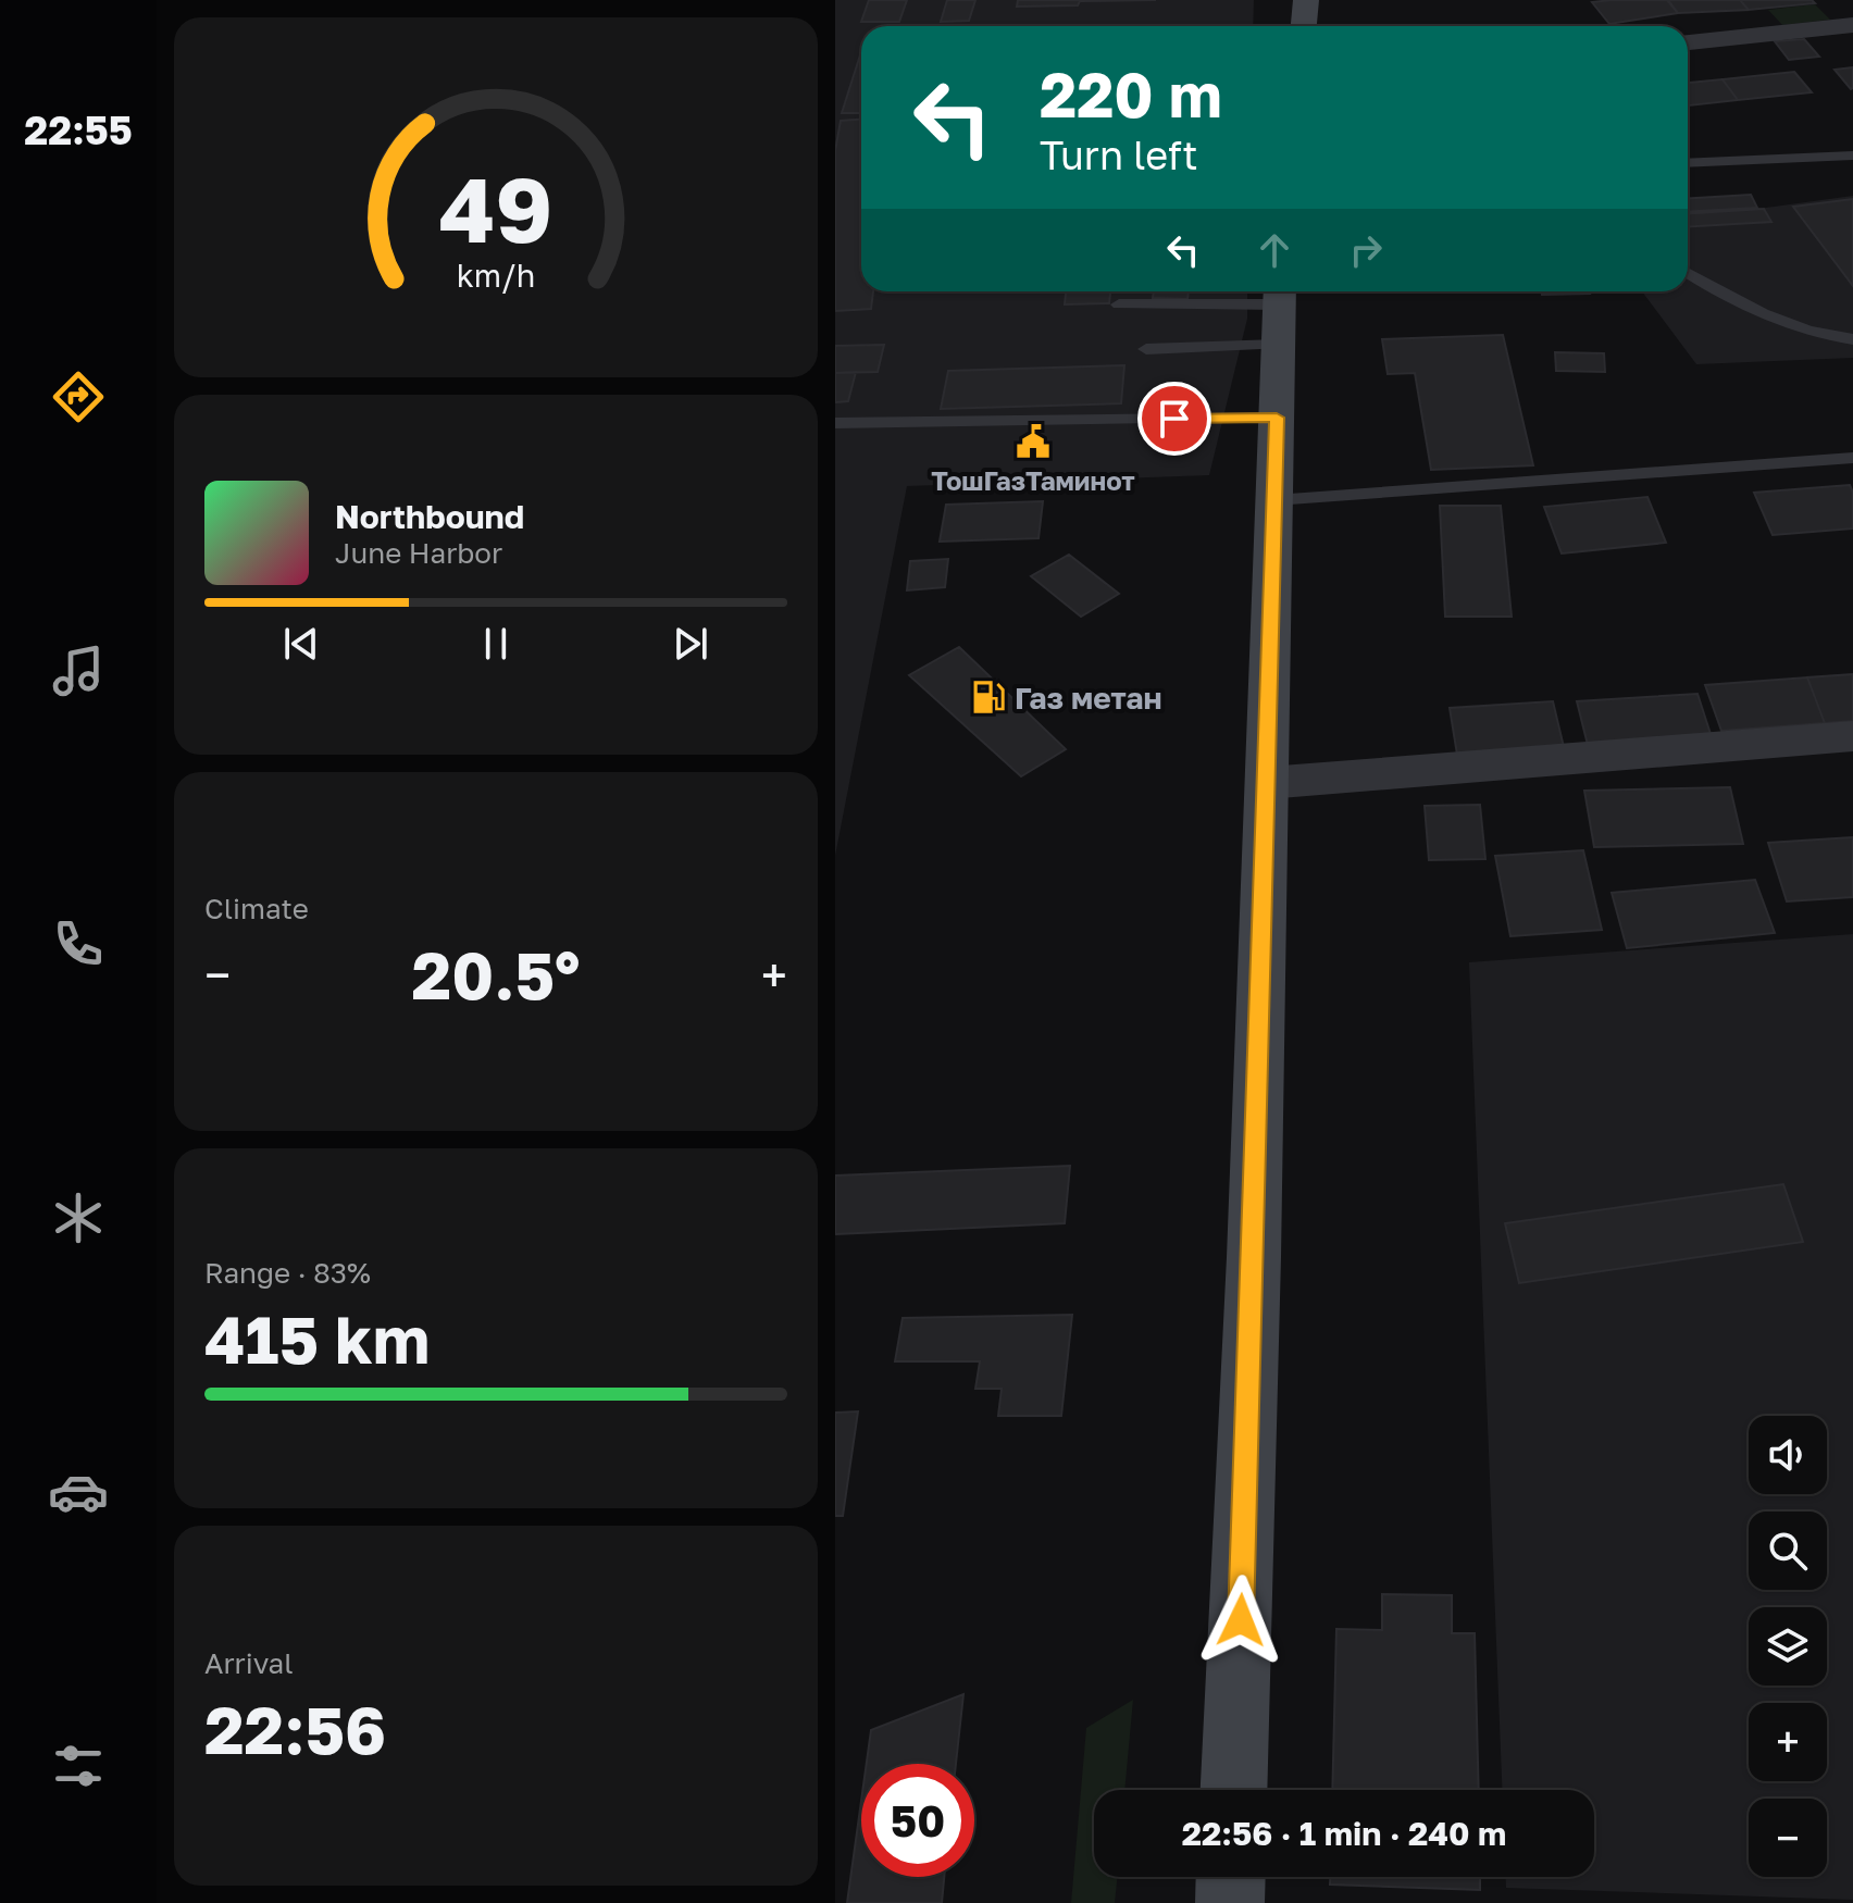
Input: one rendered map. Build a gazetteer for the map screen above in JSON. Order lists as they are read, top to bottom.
{
  "places": {
    "public building": ["ТошГазТаминот"],
    "fuel station": ["Газ метан"]
  },
  "page": {
    "tabs": "22:55",
    "turn": ["220 m", "Turn left"],
    "song": ["Northbound", "June Harbor"],
    "tile": [
      "Climate",
      ["Range · 83%", "415 km"],
      ["Arrival", "22:56"]
    ],
    "heat": ["−", "20.5°", "+"],
    "map_buttons": ["+", "−"],
    "limit": "50",
    "trip": "22:56 · 1 min · 240 m",
    "gauge": ["49", "km/h"]
  }
}
